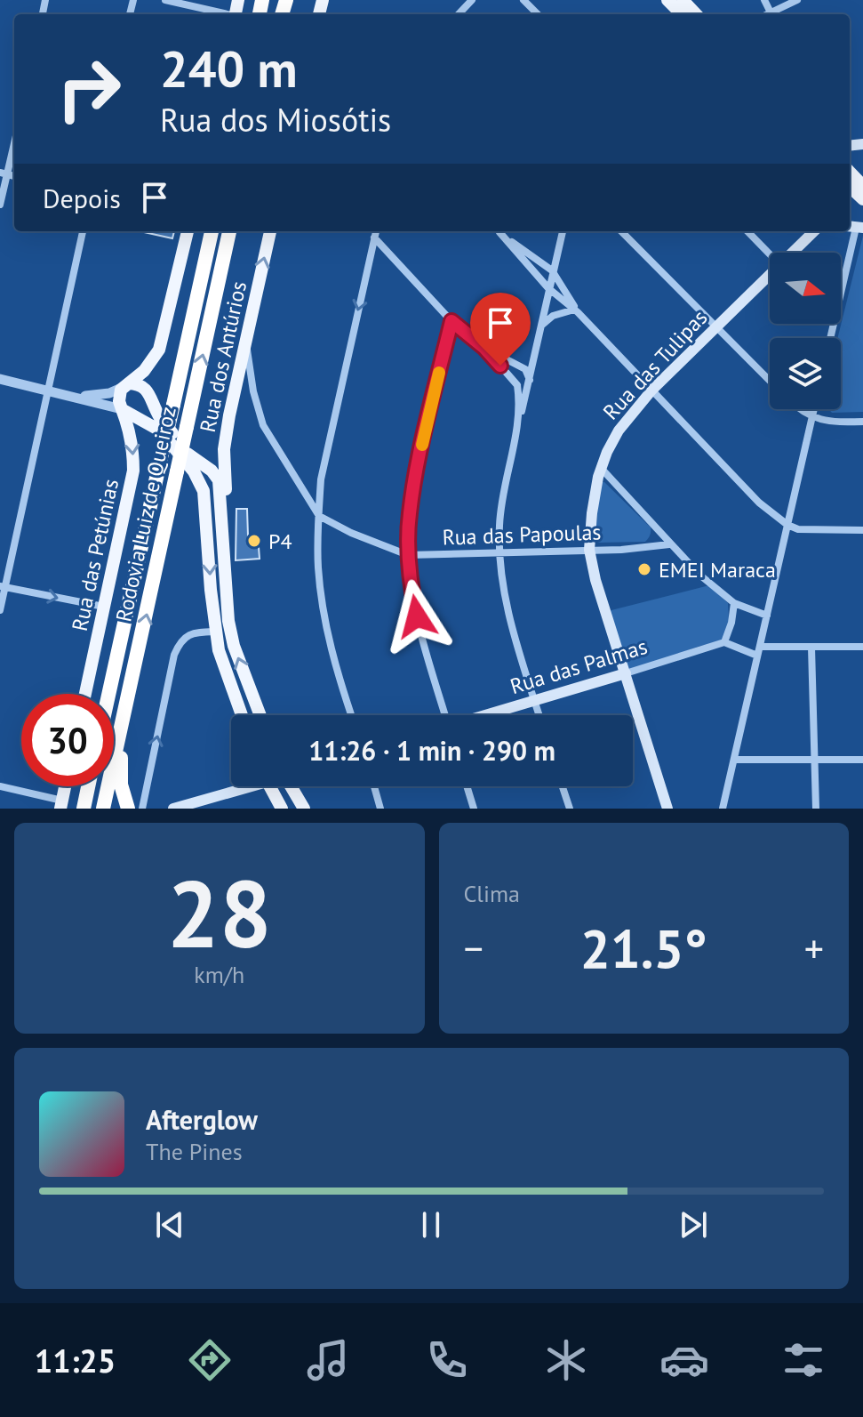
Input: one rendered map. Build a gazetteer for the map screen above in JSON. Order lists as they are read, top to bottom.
{
  "streets": {
    "highway": ["Rodovia Luiz de Queiroz"],
    "main road": [
      "Rua dos Antúrios",
      "Rua das Tulipas",
      "Rua das Petúnias",
      "Rua das Palmas"
    ],
    "street": ["Rua das Papoulas"]
  },
  "crossings": [
    ["Rua das Tulipas", "Rua das Papoulas"],
    ["Rua das Tulipas", "Rua das Palmas"]
  ],
  "places": ["P4", "EMEI Maraca"],
  "north": "right",
  "page": {
    "turn": ["240 m", "Rua dos Miosótis"],
    "then": "Depois",
    "limit": "30",
    "trip": "11:26 · 1 min · 290 m",
    "tile": [
      ["28", "km/h"],
      "Clima"
    ],
    "heat": ["−", "21.5°", "+"],
    "song": ["Afterglow", "The Pines"],
    "tabs": "11:25"
  }
}
